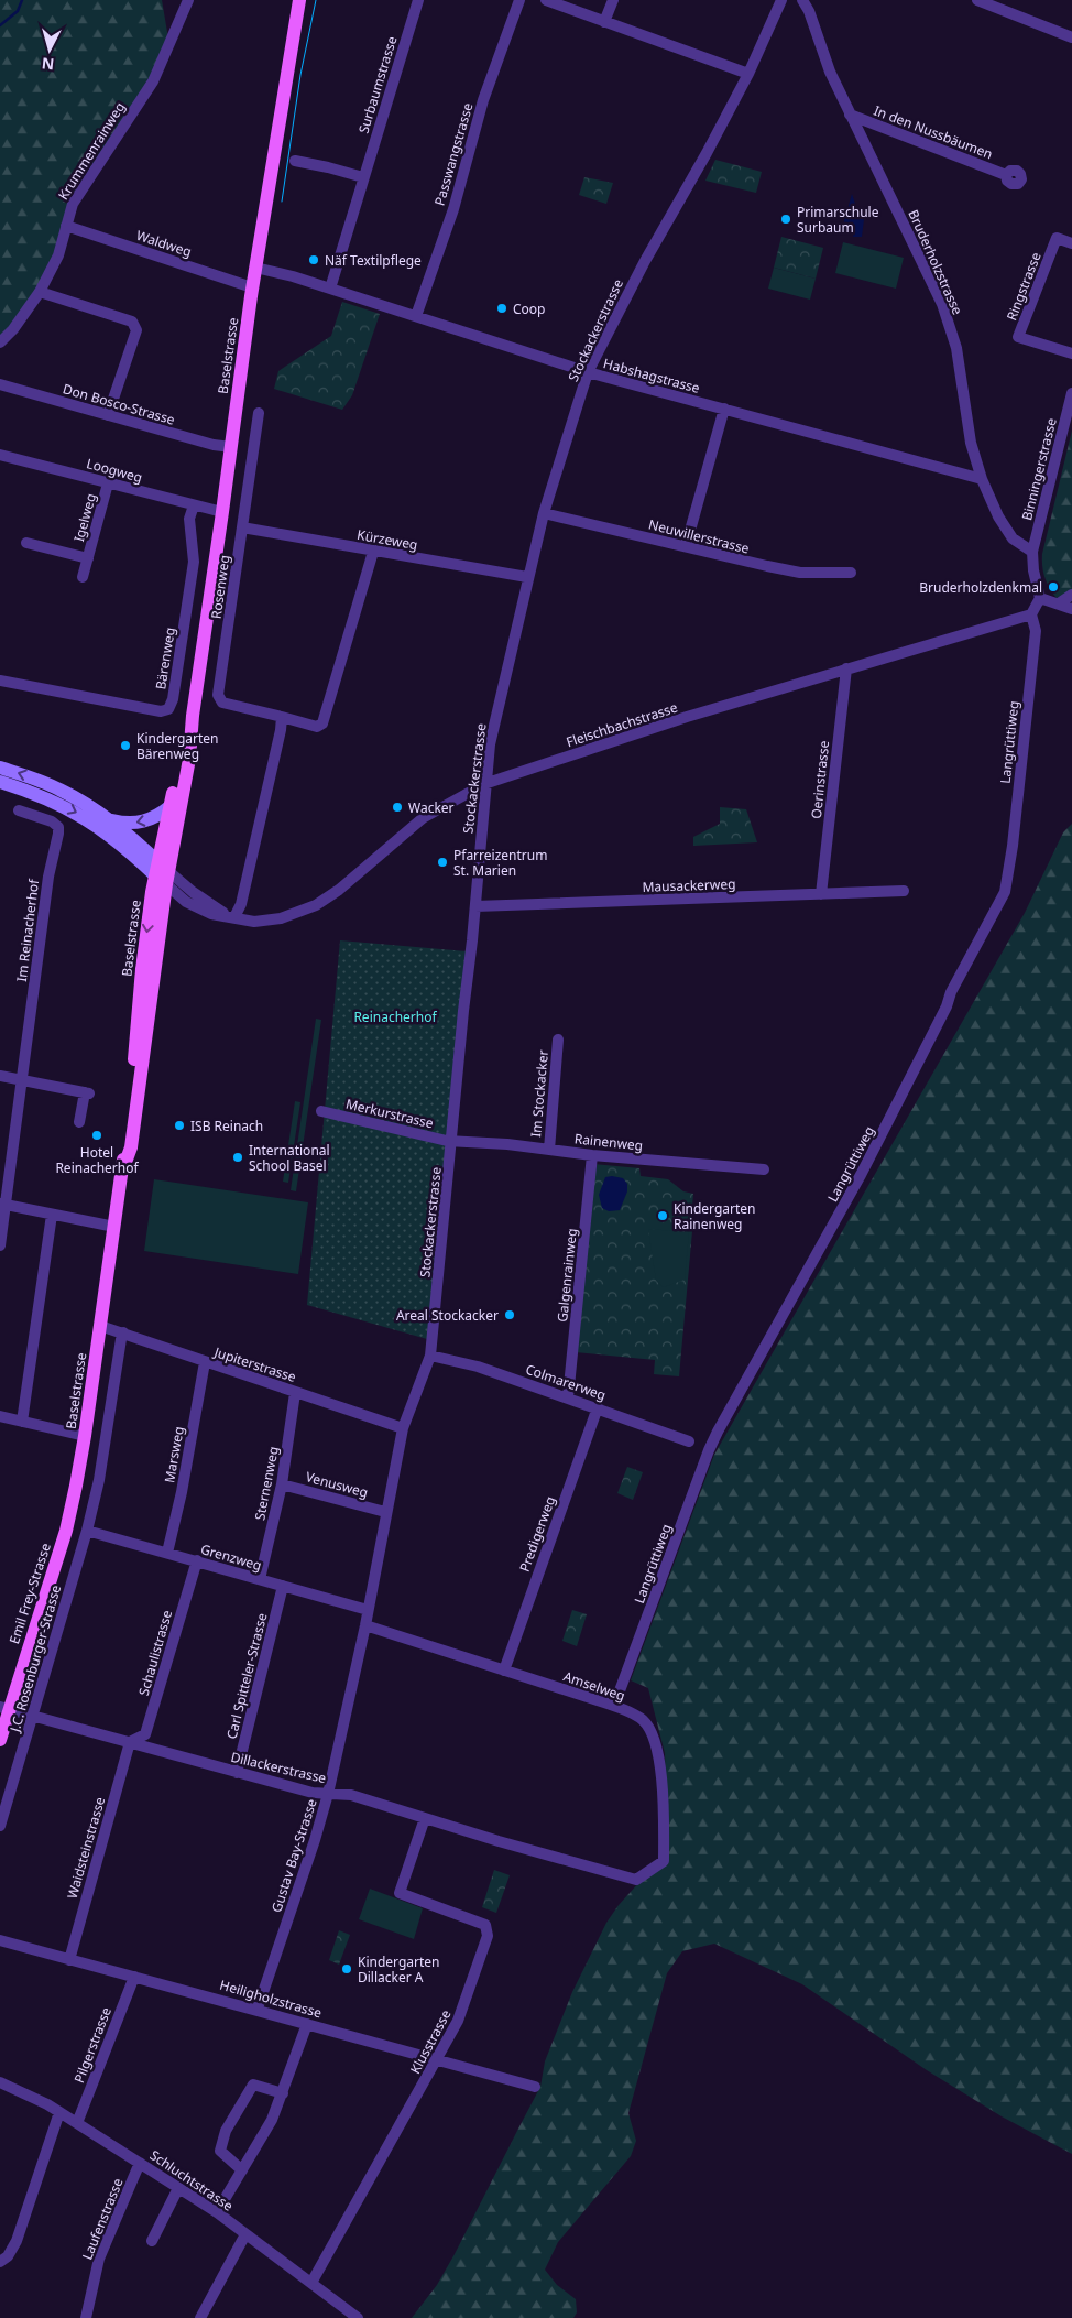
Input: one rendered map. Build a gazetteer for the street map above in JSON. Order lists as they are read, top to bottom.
{
  "streets": {
    "main road": ["Baselstrasse", "Emil Frey-Strasse"],
    "street": [
      "Surbaumstrasse",
      "In den Nussbäumen",
      "Krummenrainweg",
      "Passwangstrasse",
      "Waldweg",
      "Bruderholzstrasse",
      "Ringstrasse",
      "Stockackerstrasse",
      "Habshagstrasse",
      "Don Bosco-Strasse",
      "Binningerstrasse",
      "Loogweg",
      "Igelweg",
      "Neuwillerstrasse",
      "Kürzeweg",
      "Rosenweg",
      "Bärenweg",
      "Fleischbachstrasse",
      "Langrüttiweg",
      "Oerinstrasse",
      "Mausackerweg",
      "Im Reinacherhof",
      "Im Stockacker",
      "Merkurstrasse",
      "Rainenweg",
      "Galgenrainweg",
      "Jupiterstrasse",
      "Colmarerweg",
      "Marsweg",
      "Sternenweg",
      "Venusweg",
      "Predigerweg",
      "Grenzweg",
      "Schaulistrasse",
      "J.C. Rosenburger-Strasse",
      "Carl Spitteler-Strasse",
      "Amselweg",
      "Dillackerstrasse",
      "Waidsteinstrasse",
      "Gustav Bay-Strasse",
      "Heiligholzstrasse",
      "Klusstrasse",
      "Pilgerstrasse",
      "Schluchtstrasse",
      "Laufenstrasse"
    ]
  },
  "crossings": [
    ["Surbaumstrasse", "Habshagstrasse"],
    ["In den Nussbäumen", "Bruderholzstrasse"],
    ["Krummenrainweg", "Waldweg"],
    ["Passwangstrasse", "Habshagstrasse"],
    ["Waldweg", "Baselstrasse"],
    ["Bruderholzstrasse", "Habshagstrasse"],
    ["Bruderholzstrasse", "Binningerstrasse"],
    ["Stockackerstrasse", "Habshagstrasse"],
    ["Stockackerstrasse", "Neuwillerstrasse"],
    ["Stockackerstrasse", "Kürzeweg"],
    ["Stockackerstrasse", "Fleischbachstrasse"],
    ["Stockackerstrasse", "Mausackerweg"],
    ["Stockackerstrasse", "Merkurstrasse"],
    ["Stockackerstrasse", "Rainenweg"],
    ["Stockackerstrasse", "Jupiterstrasse"],
    ["Stockackerstrasse", "Colmarerweg"],
    ["Stockackerstrasse", "Venusweg"],
    ["Stockackerstrasse", "Grenzweg"],
    ["Stockackerstrasse", "Gustav Bay-Strasse"],
    ["Baselstrasse", "Habshagstrasse"],
    ["Baselstrasse", "Don Bosco-Strasse"],
    ["Baselstrasse", "Loogweg"],
    ["Baselstrasse", "Fleischbachstrasse"],
    ["Baselstrasse", "Jupiterstrasse"],
    ["Baselstrasse", "Emil Frey-Strasse"],
    ["Loogweg", "Igelweg"],
    ["Loogweg", "Bärenweg"],
    ["Kürzeweg", "Rosenweg"],
    ["Fleischbachstrasse", "Langrüttiweg"],
    ["Fleischbachstrasse", "Oerinstrasse"],
    ["Langrüttiweg", "Amselweg"],
    ["Oerinstrasse", "Mausackerweg"],
    ["Im Stockacker", "Rainenweg"],
    ["Merkurstrasse", "Rainenweg"],
    ["Rainenweg", "Galgenrainweg"],
    ["Galgenrainweg", "Colmarerweg"],
    ["Jupiterstrasse", "Marsweg"],
    ["Jupiterstrasse", "Sternenweg"],
    ["Colmarerweg", "Predigerweg"],
    ["Marsweg", "Grenzweg"],
    ["Sternenweg", "Venusweg"],
    ["Sternenweg", "Grenzweg"],
    ["Predigerweg", "Amselweg"],
    ["Grenzweg", "Schaulistrasse"],
    ["Grenzweg", "J.C. Rosenburger-Strasse"],
    ["Grenzweg", "Carl Spitteler-Strasse"],
    ["Grenzweg", "Gustav Bay-Strasse"],
    ["Emil Frey-Strasse", "Dillackerstrasse"],
    ["Schaulistrasse", "Dillackerstrasse"],
    ["Schaulistrasse", "Waidsteinstrasse"],
    ["J.C. Rosenburger-Strasse", "Dillackerstrasse"],
    ["Carl Spitteler-Strasse", "Dillackerstrasse"],
    ["Amselweg", "Dillackerstrasse"],
    ["Amselweg", "Gustav Bay-Strasse"],
    ["Dillackerstrasse", "Waidsteinstrasse"],
    ["Dillackerstrasse", "Gustav Bay-Strasse"],
    ["Dillackerstrasse", "Klusstrasse"],
    ["Waidsteinstrasse", "Heiligholzstrasse"],
    ["Gustav Bay-Strasse", "Heiligholzstrasse"],
    ["Heiligholzstrasse", "Klusstrasse"],
    ["Heiligholzstrasse", "Pilgerstrasse"],
    ["Klusstrasse", "Schluchtstrasse"],
    ["Pilgerstrasse", "Schluchtstrasse"],
    ["Schluchtstrasse", "Laufenstrasse"]
  ],
  "parks": ["Reinacherhof"],
  "places": [
    "Primarschule Surbaum",
    "Näf Textilpflege",
    "Coop",
    "Bruderholzdenkmal",
    "Kindergarten Bärenweg",
    "Wacker",
    "Pfarreizentrum St. Marien",
    "ISB Reinach",
    "Hotel Reinacherhof",
    "International School Basel",
    "Kindergarten Rainenweg",
    "Areal Stockacker",
    "Kindergarten Dillacker A"
  ],
  "north": "bottom"
}
